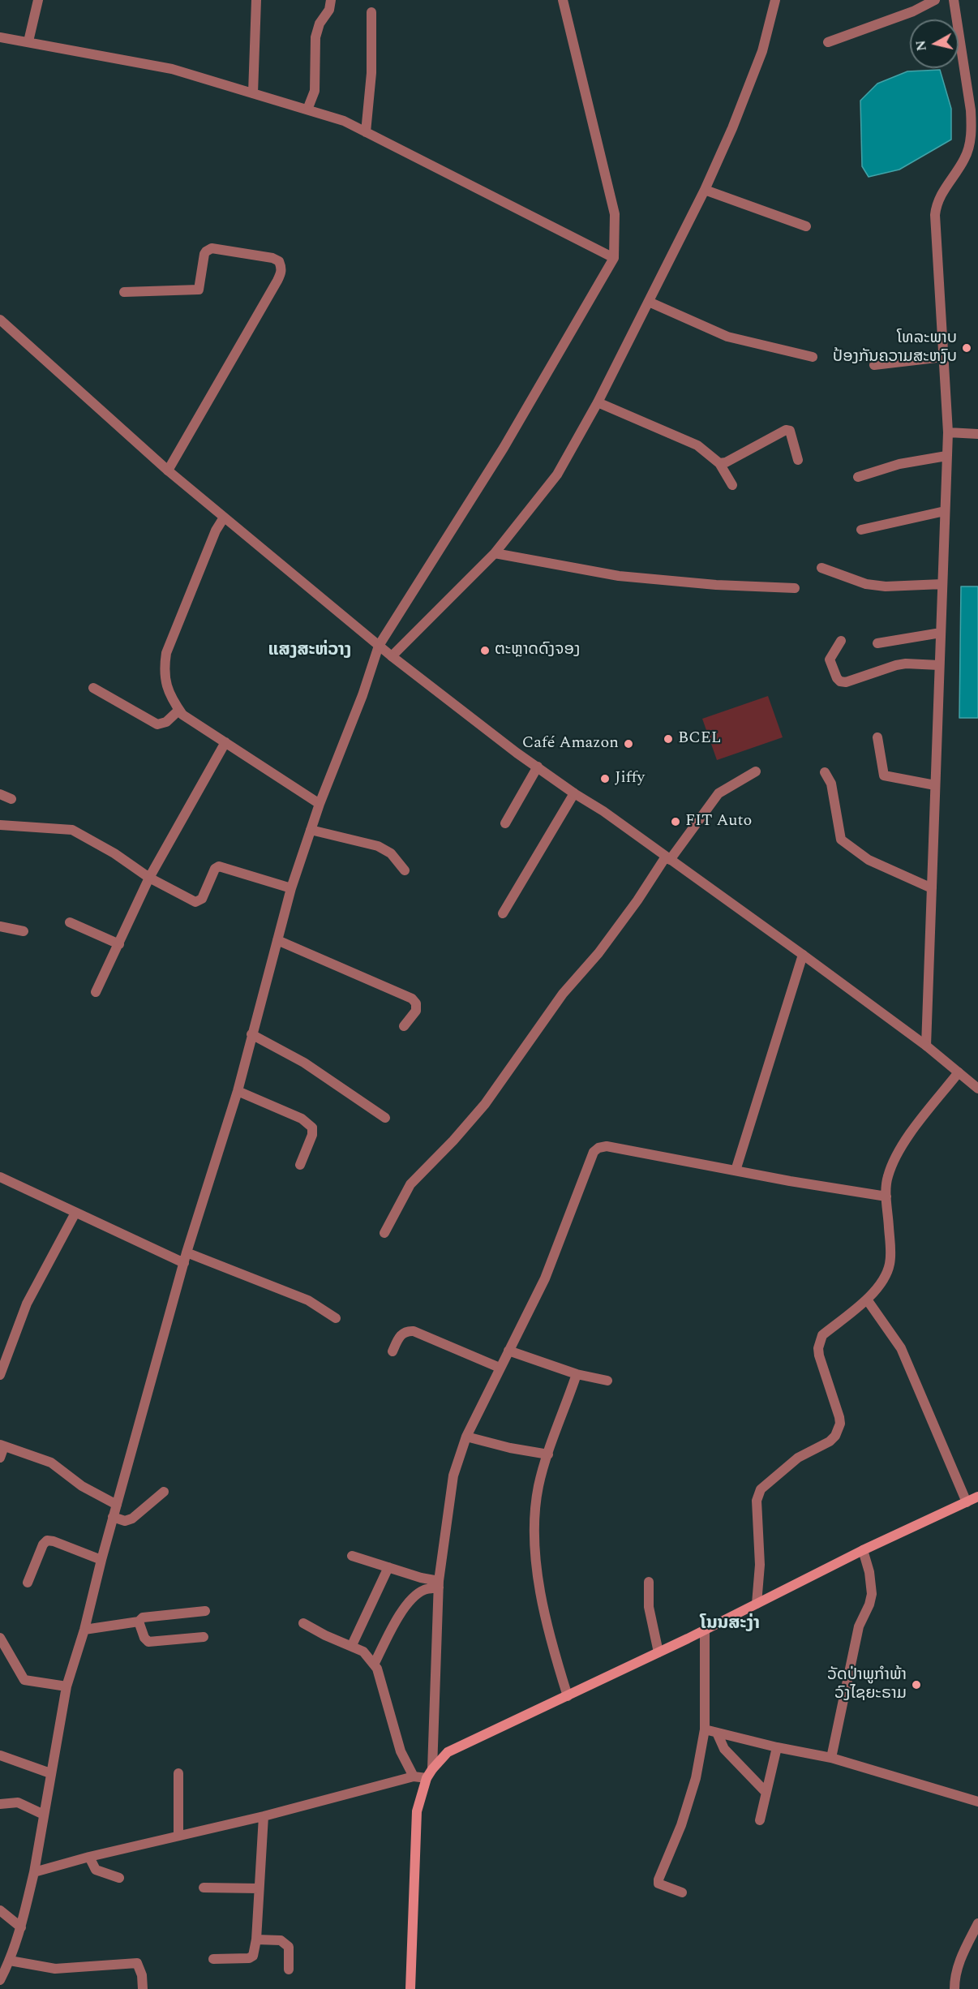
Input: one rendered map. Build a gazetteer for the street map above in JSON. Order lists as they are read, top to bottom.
{
  "districts": ["ແສງສະຫ່ວາງ", "ໂນນສະງ່າ"],
  "places": [
    "ໂທລະພາບ ປ້ອງກັນຄວາມສະຫງົບ",
    "ຕະຫຼາດດົງຈອງ",
    "BCEL",
    "Café Amazon",
    "Jiffy",
    "FIT Auto",
    "ວັດປ່າພູກຳພ້າ ວົງໄຊຍະຣາມ"
  ],
  "north": "left"
}
